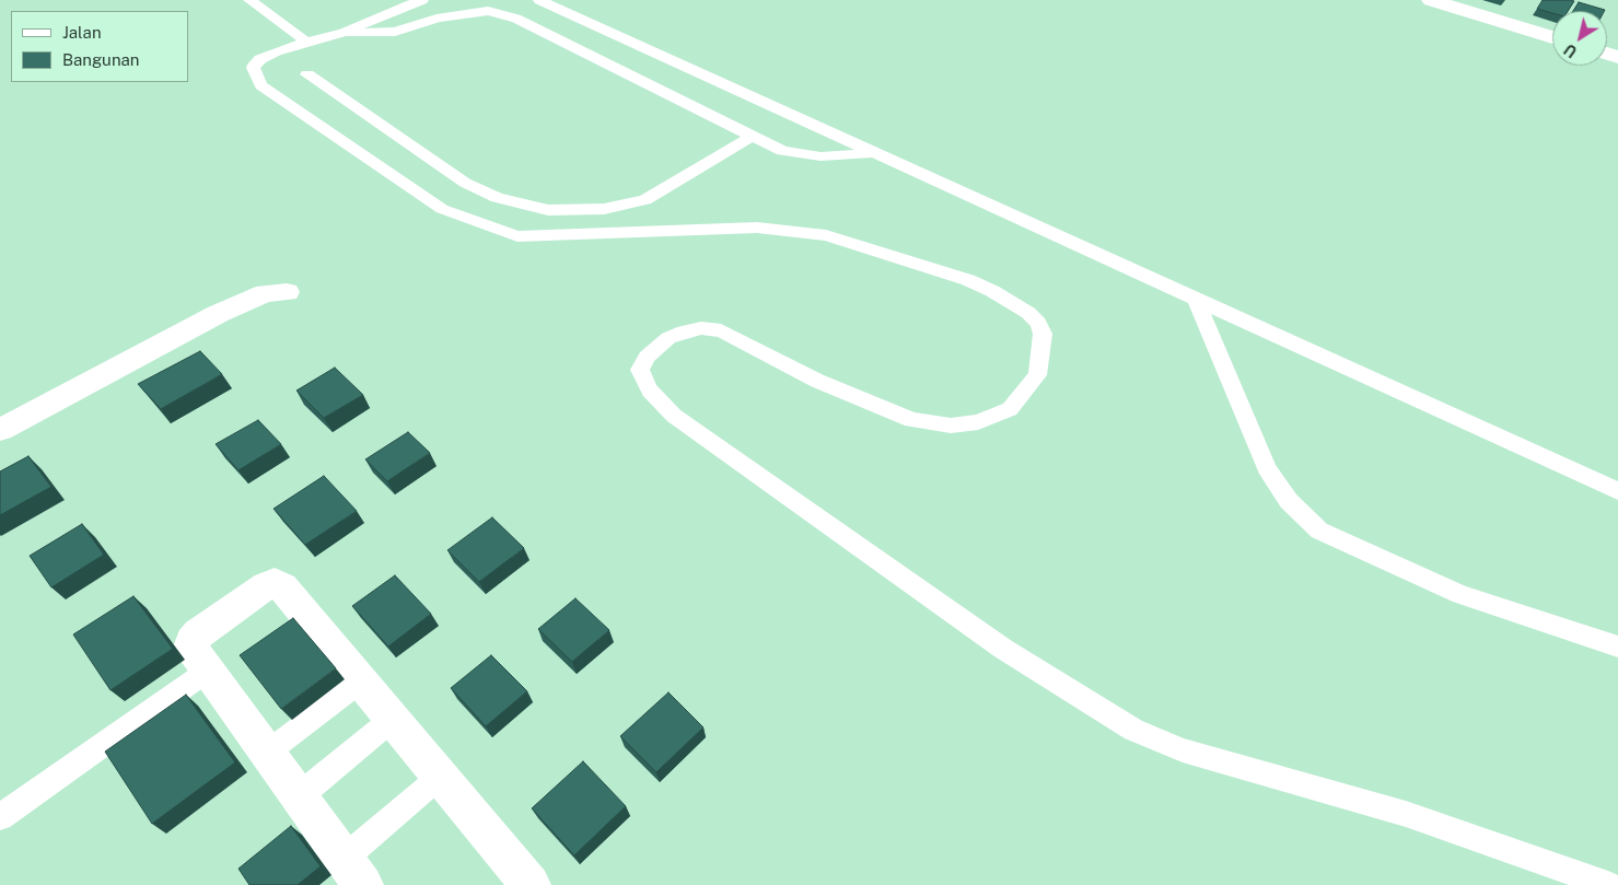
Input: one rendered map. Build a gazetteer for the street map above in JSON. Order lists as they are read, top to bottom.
{
  "legend": ["Jalan", "Bangunan"],
  "north": "bottom left"
}
